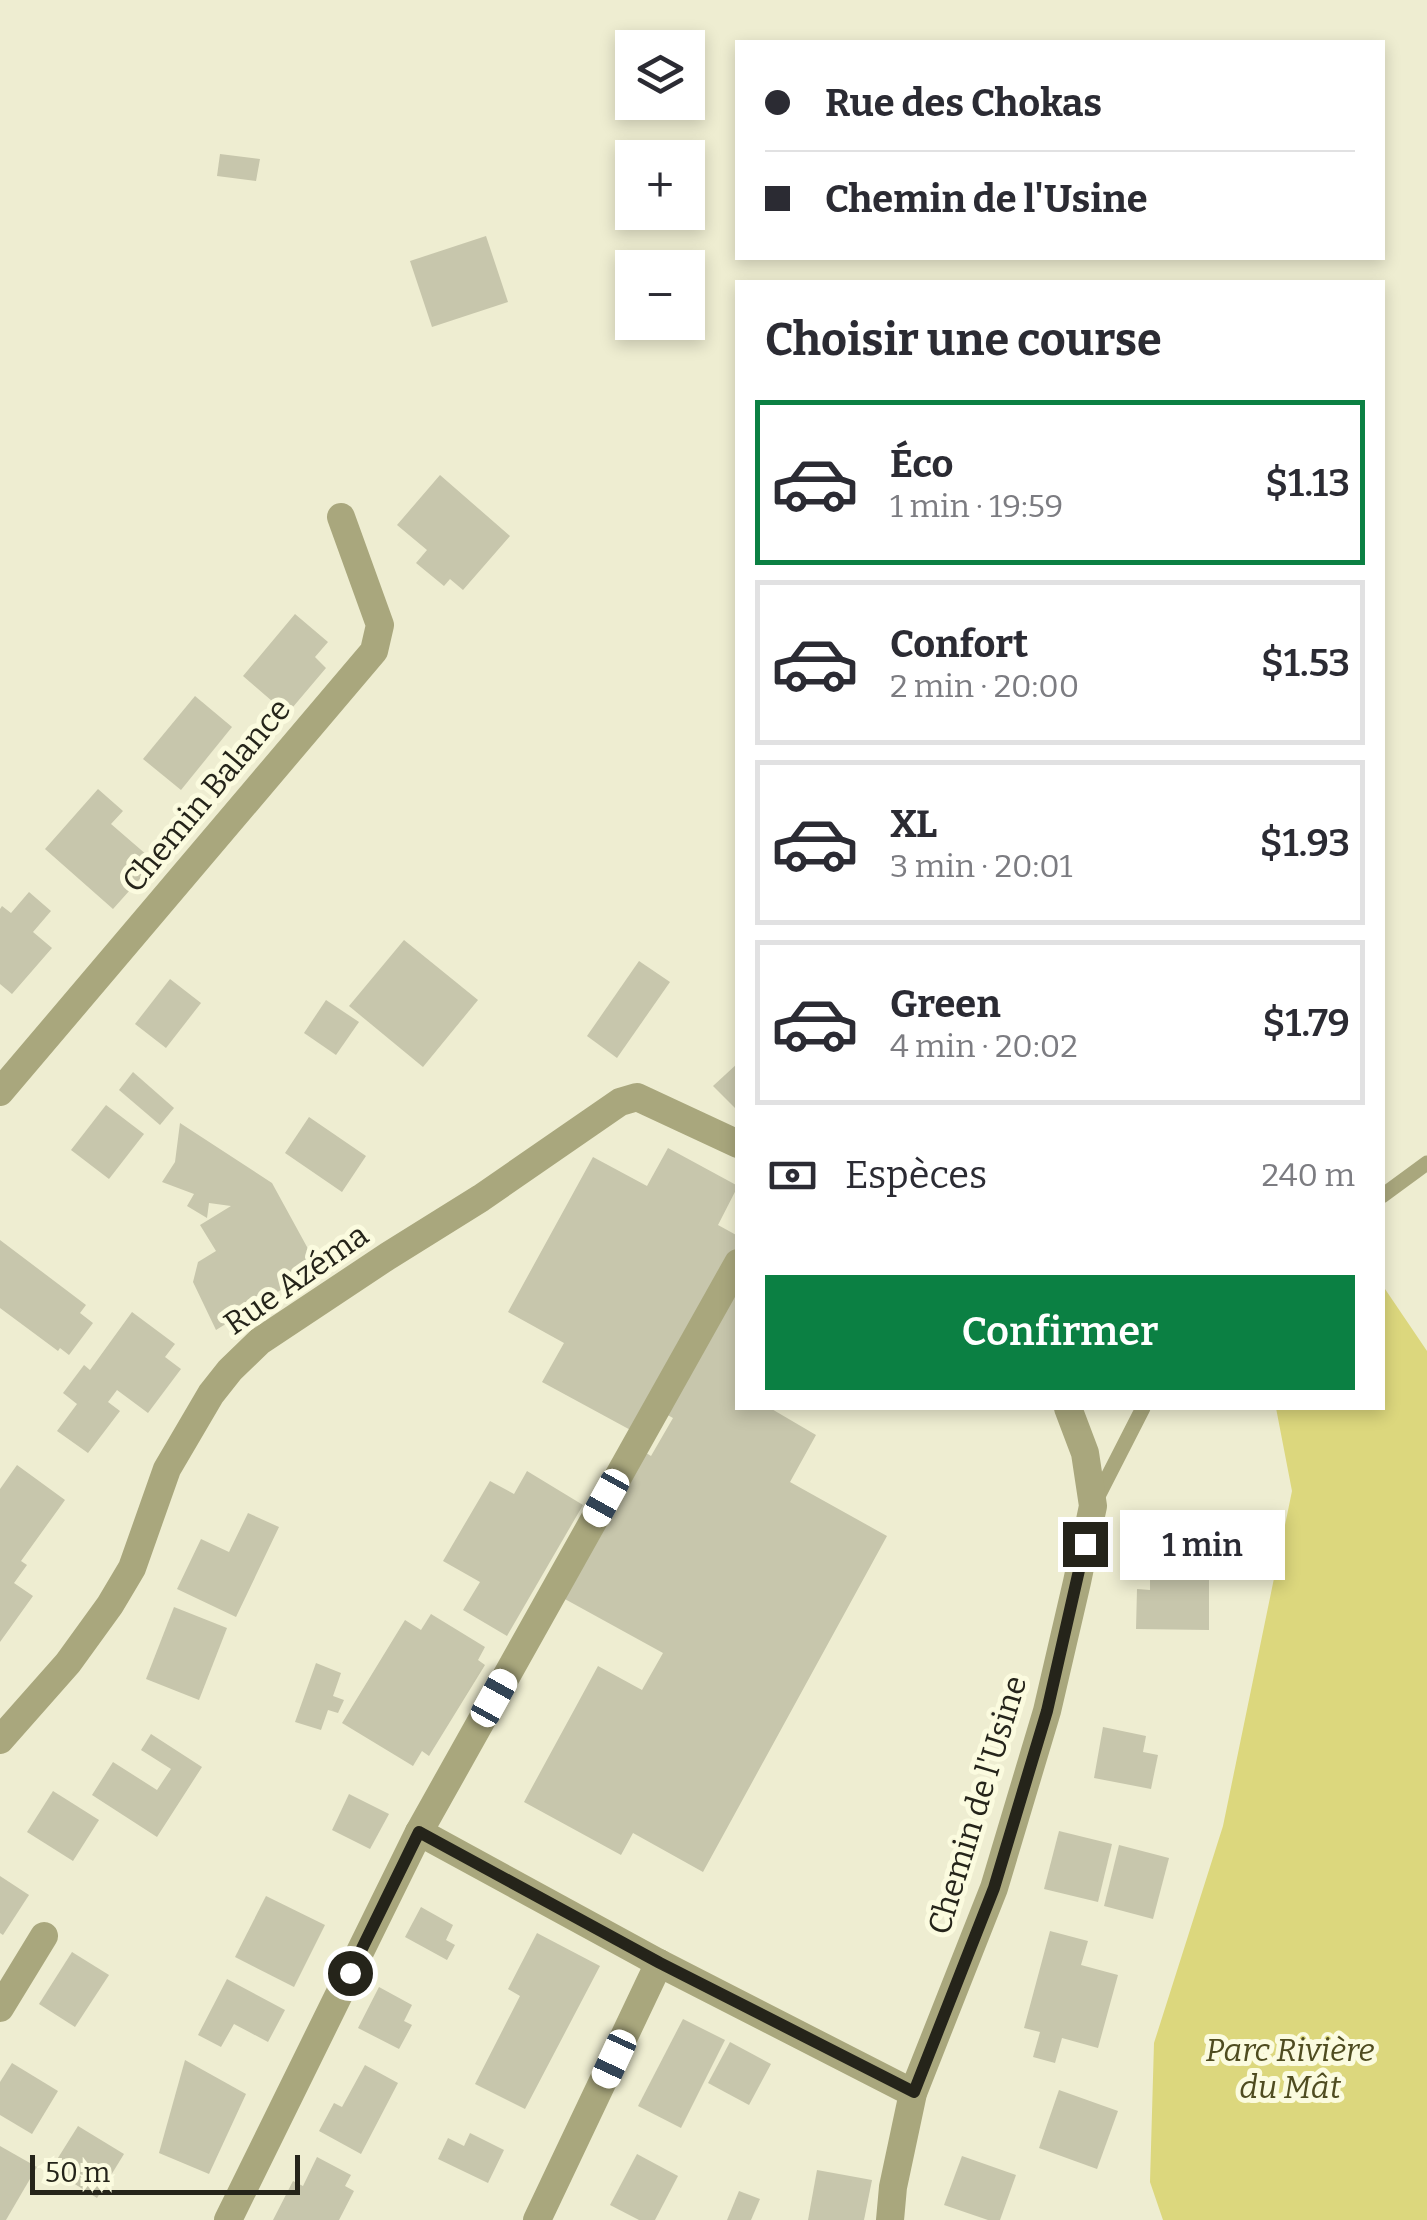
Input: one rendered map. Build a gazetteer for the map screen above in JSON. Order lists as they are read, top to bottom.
{
  "streets": {
    "street": ["Chemin Balance", "Rue Azéma", "Chemin de l'Usine"]
  },
  "parks": ["Parc Rivière du Mât"],
  "scale_bar": "50 m",
  "page": {
    "map_buttons": ["+", "−"],
    "banner": ["Rue des Chokas", "Chemin de l'Usine"],
    "heading": "Choisir une course",
    "list": [
      {
        "name": "Éco",
        "note": "1 min · 19:59",
        "value": "$1.13"
      },
      {
        "name": "Confort",
        "note": "2 min · 20:00",
        "value": "$1.53"
      },
      {
        "name": "XL",
        "note": "3 min · 20:01",
        "value": "$1.93"
      },
      {
        "name": "Green",
        "note": "4 min · 20:02",
        "value": "$1.79"
      }
    ],
    "pay": ["Espèces", "240 m"],
    "buttons": "Confirmer",
    "bubble": "1 min",
    "scale": "50 m"
  }
}
